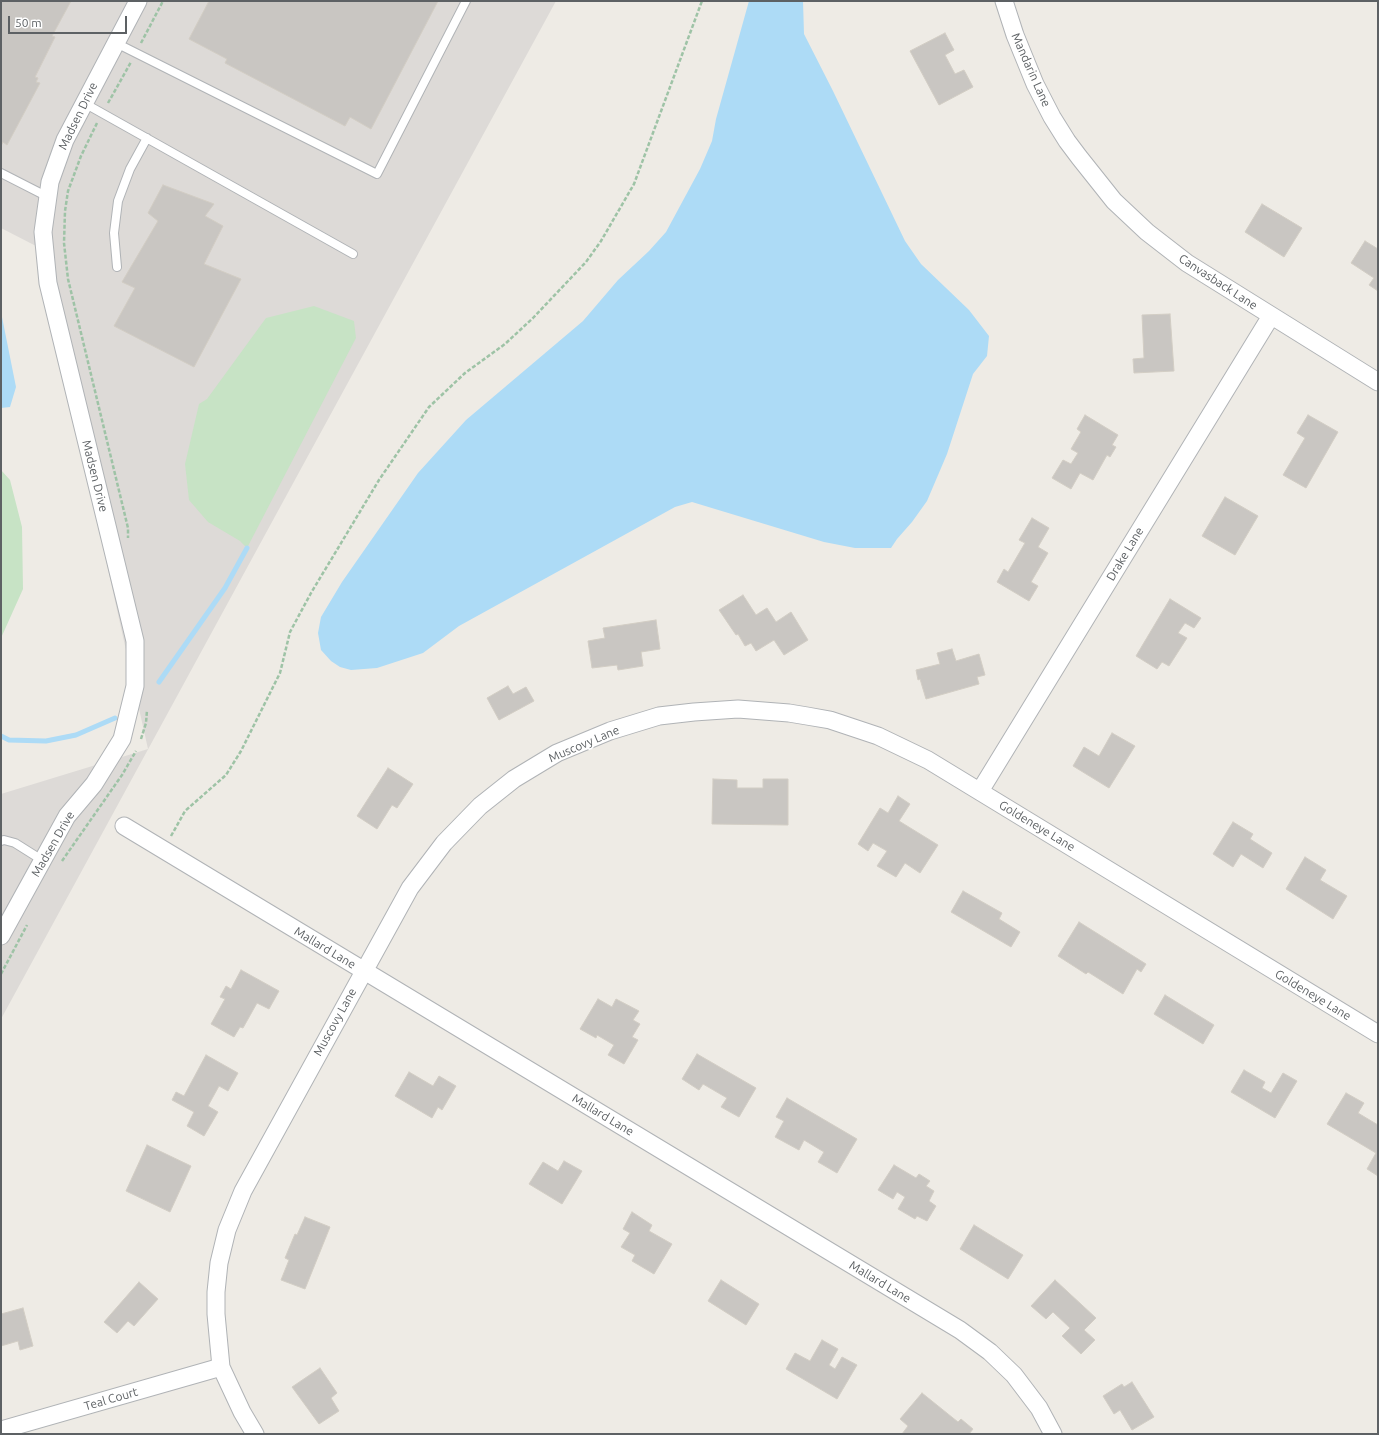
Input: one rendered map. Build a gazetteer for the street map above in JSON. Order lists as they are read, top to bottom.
{
  "streets": {
    "street": [
      "Mandarin Lane",
      "Madsen Drive",
      "Canvasback Lane",
      "Drake Lane",
      "Muscovy Lane",
      "Goldeneye Lane",
      "Mallard Lane",
      "Teal Court"
    ]
  },
  "crossings": [
    ["Mandarin Lane", "Canvasback Lane"],
    ["Canvasback Lane", "Drake Lane"],
    ["Drake Lane", "Goldeneye Lane"],
    ["Muscovy Lane", "Goldeneye Lane"],
    ["Muscovy Lane", "Mallard Lane"],
    ["Muscovy Lane", "Teal Court"]
  ],
  "scale_bar": "50 m"
}
